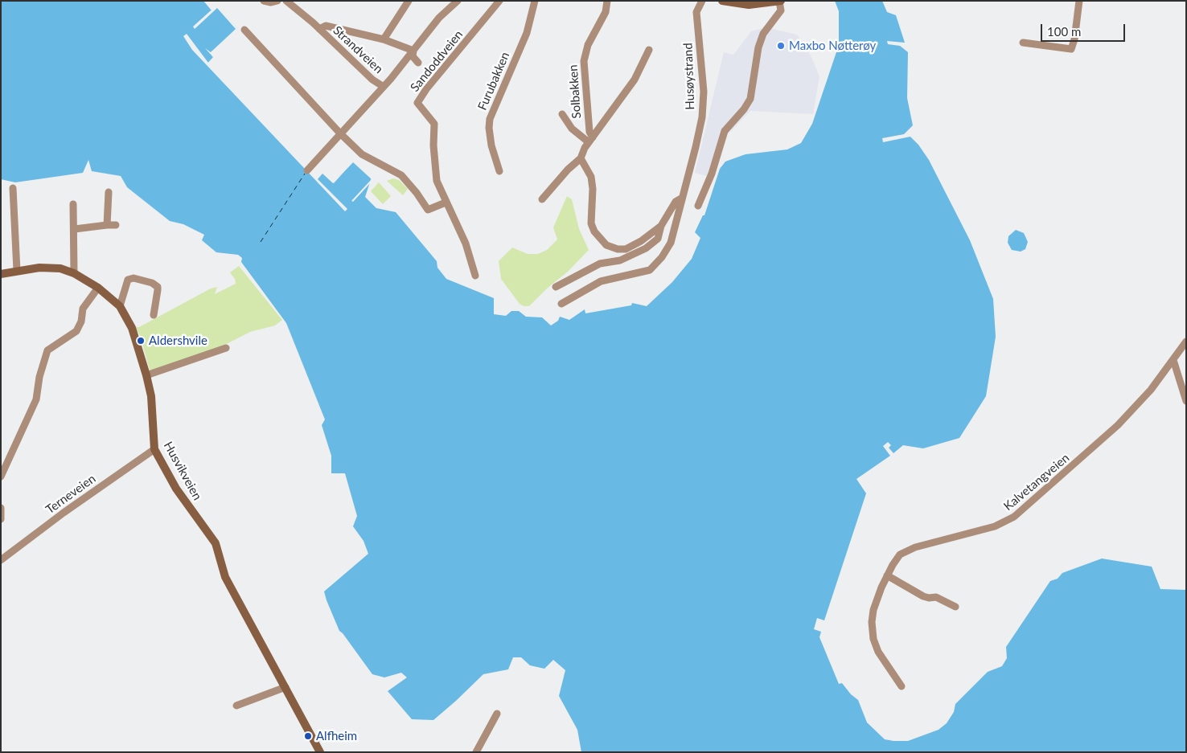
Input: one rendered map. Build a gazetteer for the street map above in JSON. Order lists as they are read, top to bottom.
{
  "streets": {
    "main road": ["Husvikveien"],
    "street": [
      "Strandveien",
      "Sandoddveien",
      "Husøystrand",
      "Furubakken",
      "Solbakken",
      "Kalvetangveien",
      "Terneveien"
    ]
  },
  "crossings": [
    ["Husvikveien", "Terneveien"]
  ],
  "places": ["Maxbo Nøtterøy", "Aldershvile", "Alfheim"],
  "scale_bar": "100 m"
}
